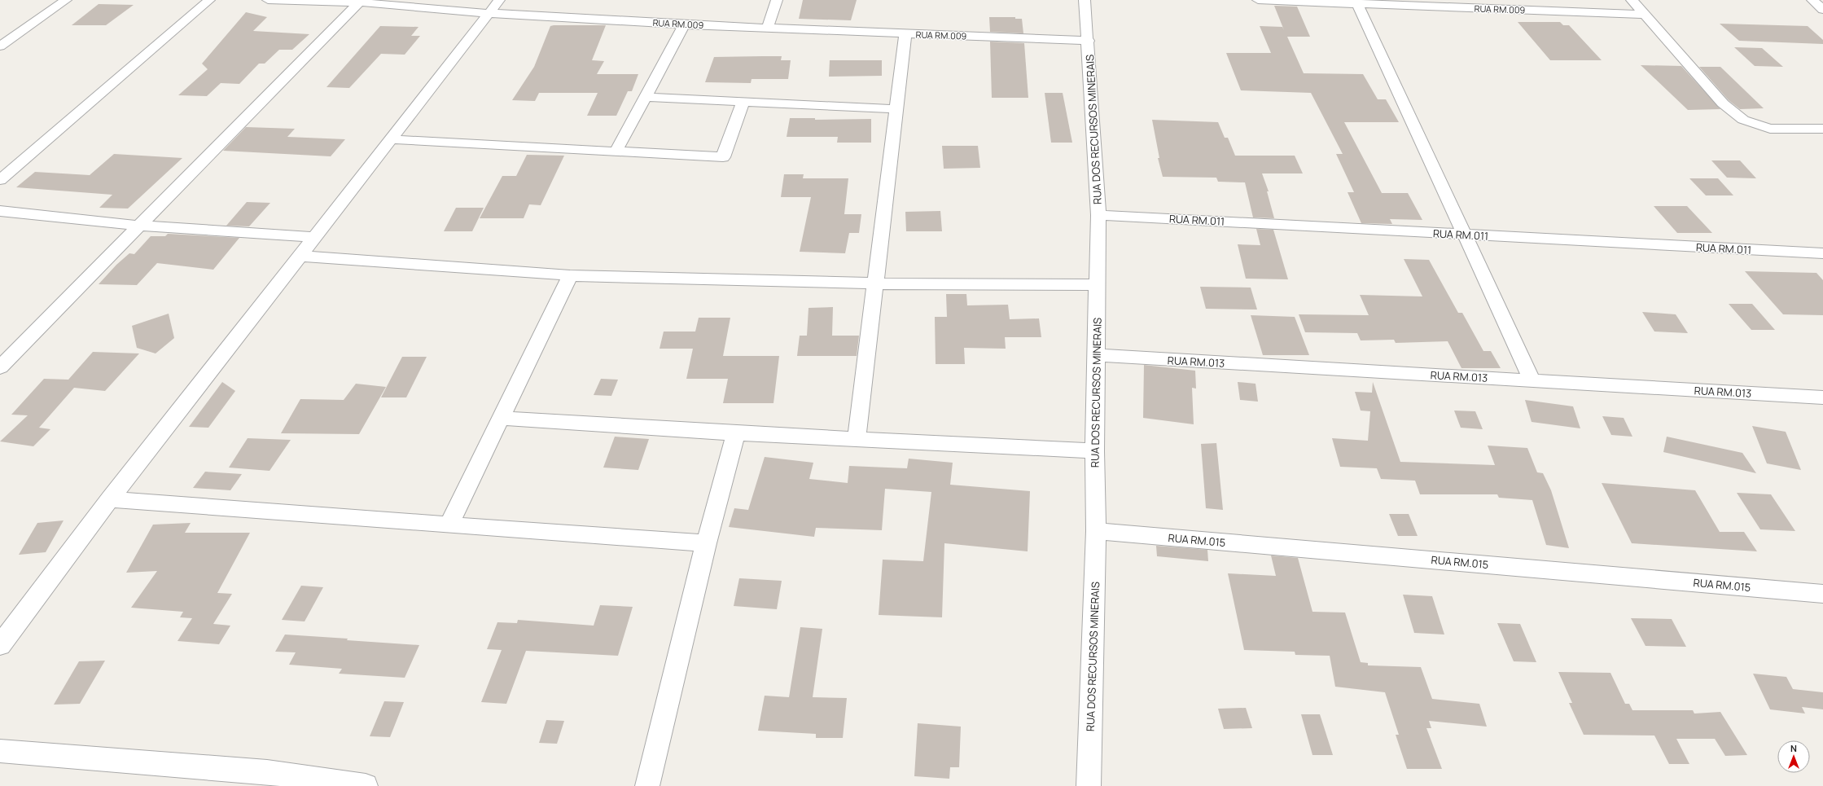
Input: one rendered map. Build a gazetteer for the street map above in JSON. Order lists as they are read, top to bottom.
{
  "streets": {
    "street": [
      "RUA RM.009",
      "RUA DOS RECURSOS MINERAIS",
      "RUA RM.011",
      "RUA RM.013",
      "RUA RM.015"
    ]
  },
  "crossings": [
    ["RUA RM.009", "RUA DOS RECURSOS MINERAIS"],
    ["RUA DOS RECURSOS MINERAIS", "RUA RM.011"],
    ["RUA DOS RECURSOS MINERAIS", "RUA RM.013"],
    ["RUA DOS RECURSOS MINERAIS", "RUA RM.015"]
  ],
  "north": "top"
}
